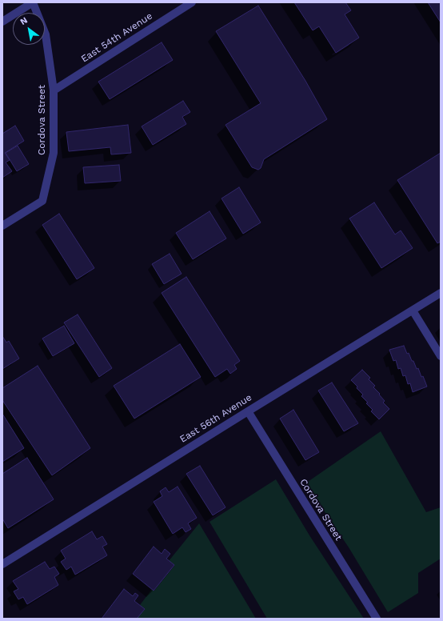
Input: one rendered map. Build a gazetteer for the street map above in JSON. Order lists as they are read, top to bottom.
{
  "streets": {
    "street": ["East 54th Avenue", "Cordova Street", "East 56th Avenue"]
  },
  "crossings": [
    ["East 54th Avenue", "Cordova Street"],
    ["Cordova Street", "East 56th Avenue"]
  ],
  "north": "top left"
}
